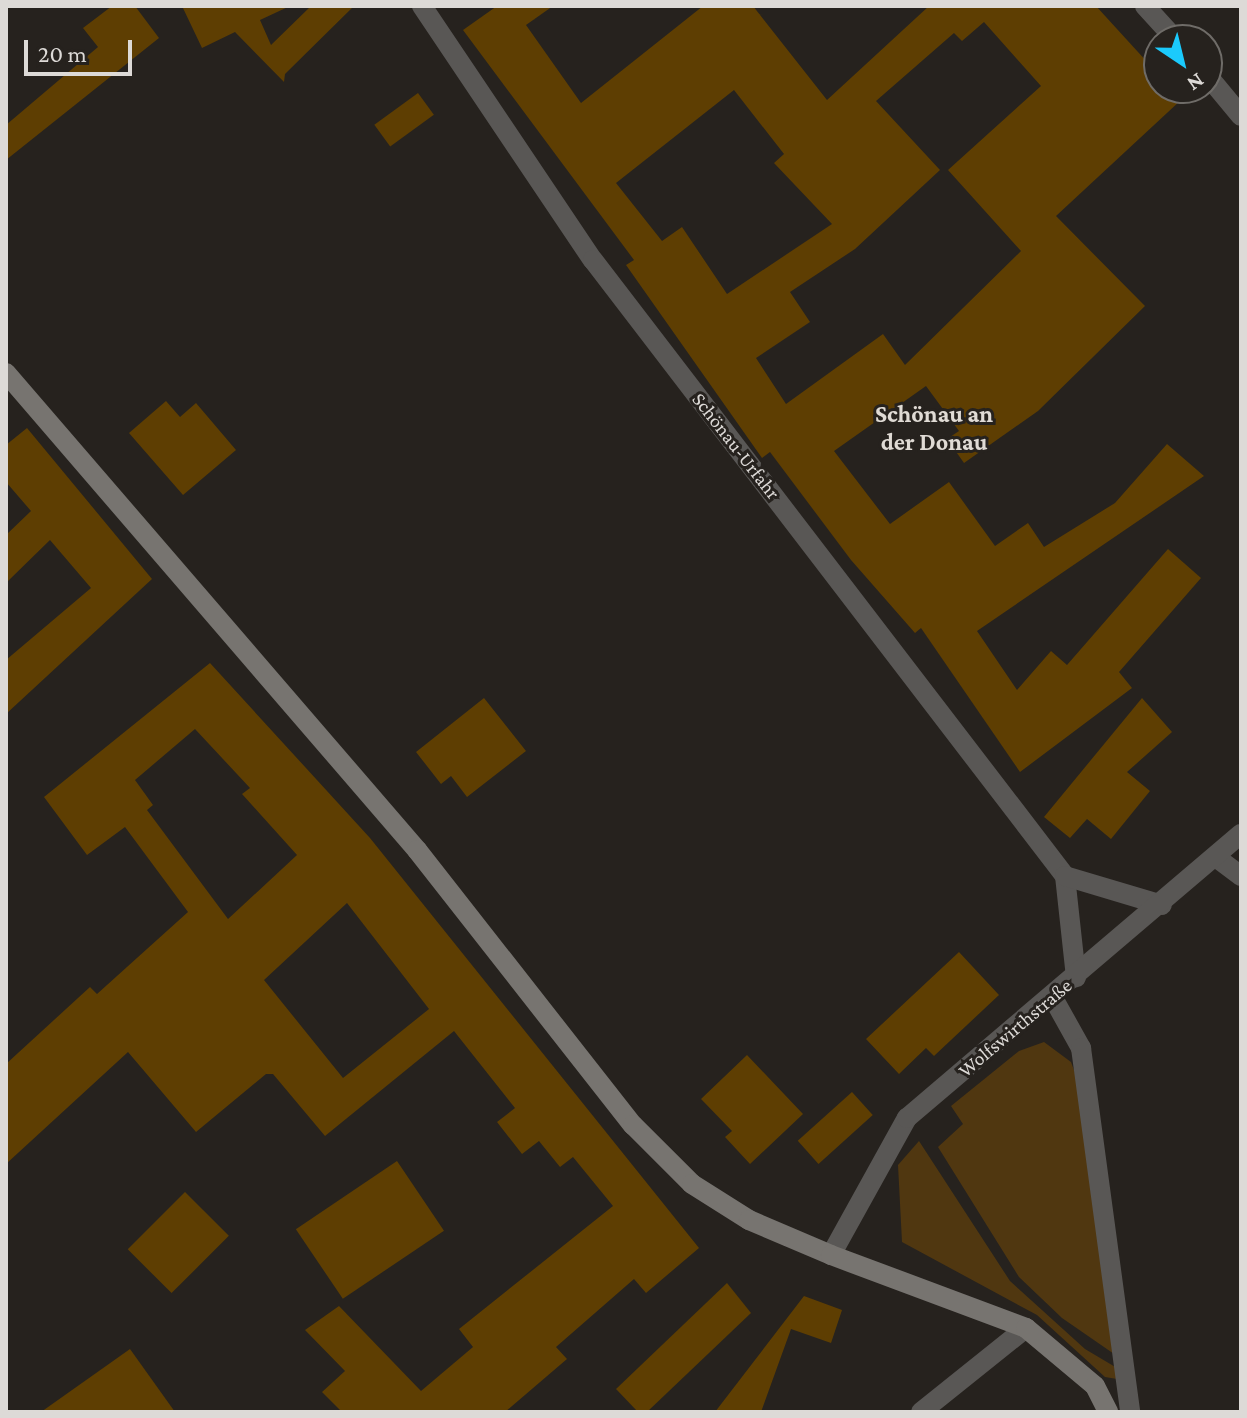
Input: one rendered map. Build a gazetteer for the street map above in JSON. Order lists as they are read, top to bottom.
{
  "streets": {
    "street": ["Schönau-Urfahr", "Wolfswirthstraße"]
  },
  "districts": ["Schönau an der Donau"],
  "scale_bar": "20 m",
  "north": "bottom right"
}
